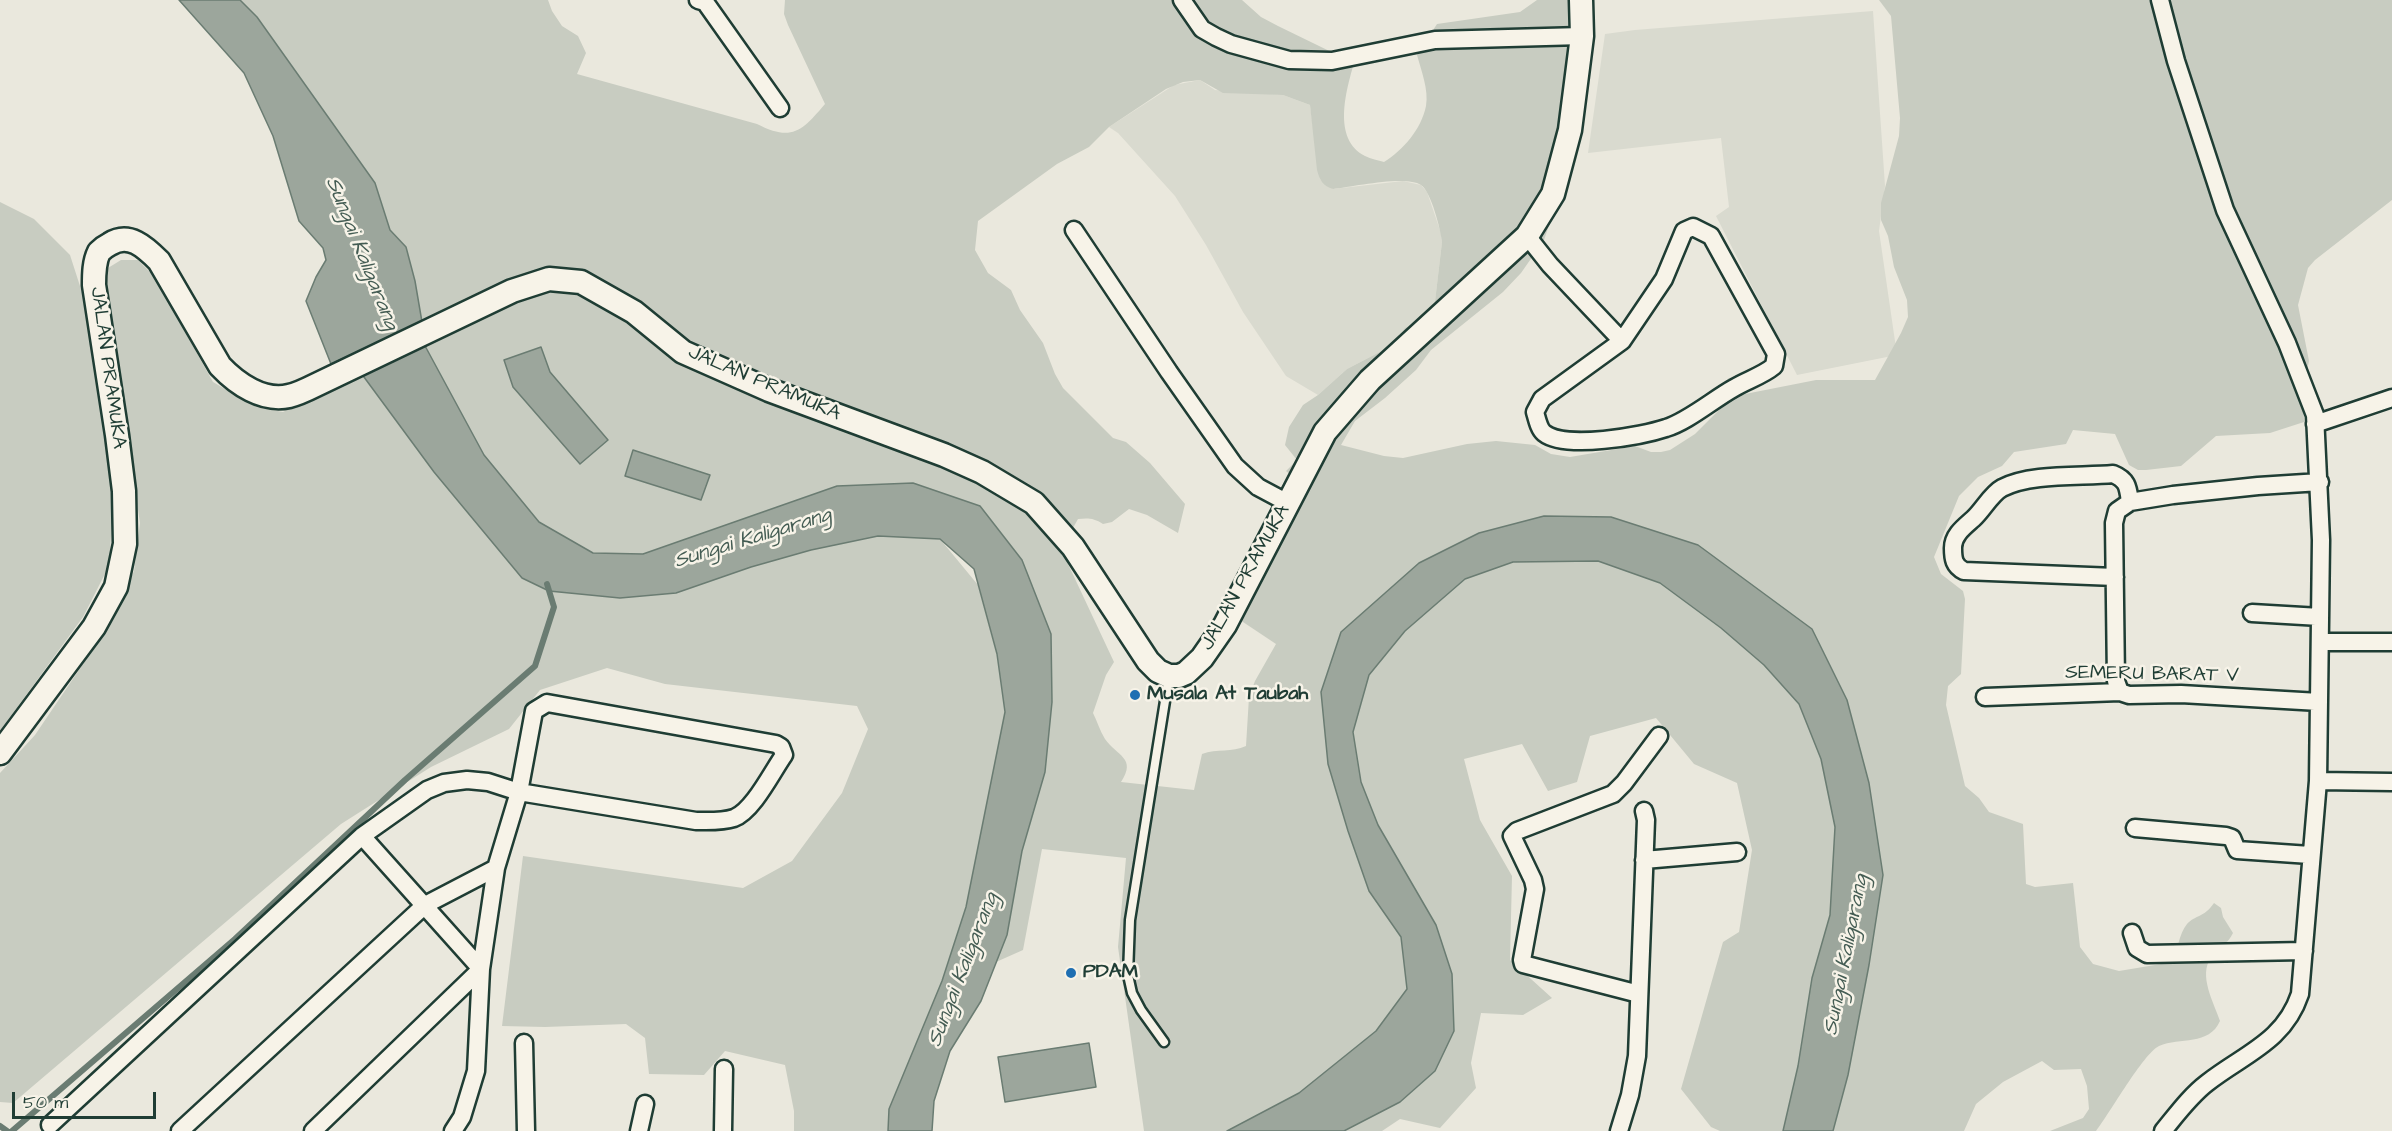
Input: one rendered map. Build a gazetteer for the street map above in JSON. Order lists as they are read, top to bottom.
{
  "streets": {
    "main road": ["JALAN PRAMUKA"],
    "street": ["SEMERU BARAT V"]
  },
  "water": ["Sungai Kaligarang"],
  "places": ["Musala At Taubah", "PDAM"],
  "scale_bar": "50 m"
}
